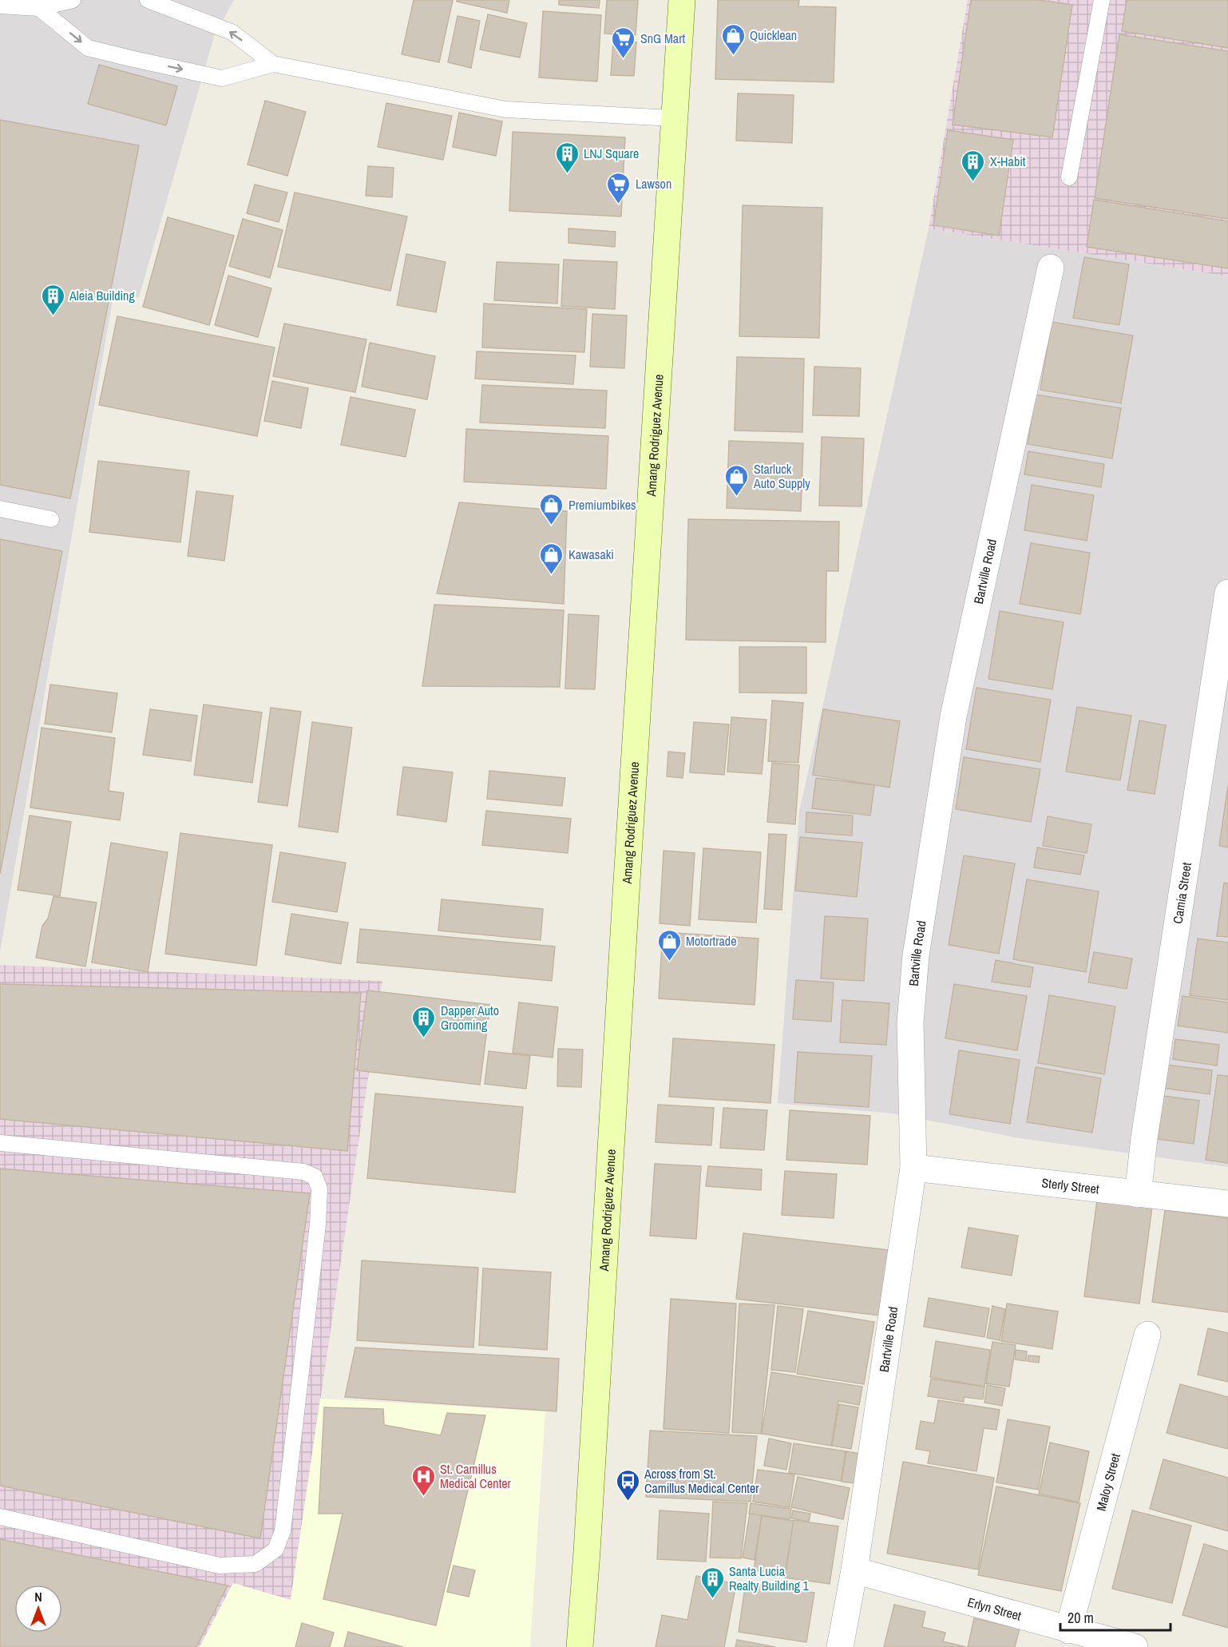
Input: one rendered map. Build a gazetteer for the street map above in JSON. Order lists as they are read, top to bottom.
{
  "streets": {
    "main road": ["Amang Rodriguez Avenue"],
    "street": [
      "Bartville Road",
      "Camia Street",
      "Sterly Street",
      "Maloy Street",
      "Erlyn Street"
    ]
  },
  "crossings": [
    ["Bartville Road", "Sterly Street"],
    ["Bartville Road", "Erlyn Street"],
    ["Camia Street", "Sterly Street"],
    ["Maloy Street", "Erlyn Street"]
  ],
  "places": {
    "shop": [
      "Quicklean",
      "Starluck Auto Supply",
      "Premiumbikes",
      "Kawasaki",
      "Motortrade"
    ],
    "supermarket": ["SnG Mart", "Lawson"],
    "building": [
      "LNJ Square",
      "X-Habit",
      "Aleia Building",
      "Dapper Auto Grooming",
      "Santa Lucia Realty Building 1"
    ],
    "hospital": ["St. Camillus Medical Center"],
    "bus stop": ["Across from St. Camillus Medical Center"]
  },
  "scale_bar": "20 m",
  "north": "top"
}
